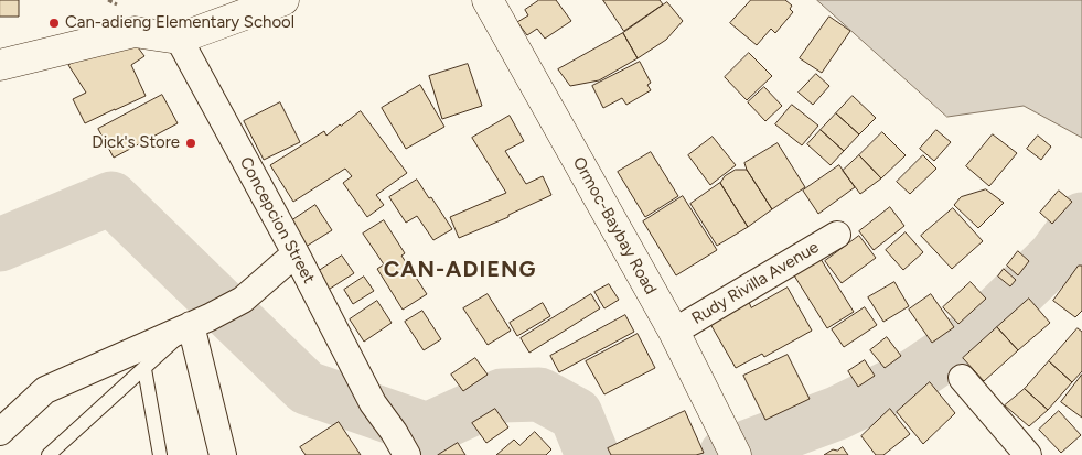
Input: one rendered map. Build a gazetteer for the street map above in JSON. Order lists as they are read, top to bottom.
{
  "streets": {
    "main road": ["Ormoc-Baybay Road"],
    "street": ["Concepcion Street", "Rudy Rivilla Avenue"]
  },
  "crossings": [
    ["Ormoc-Baybay Road", "Rudy Rivilla Avenue"]
  ],
  "districts": ["CAN-ADIENG"],
  "places": ["Can-adieng Elementary School", "Dick's Store"]
}
